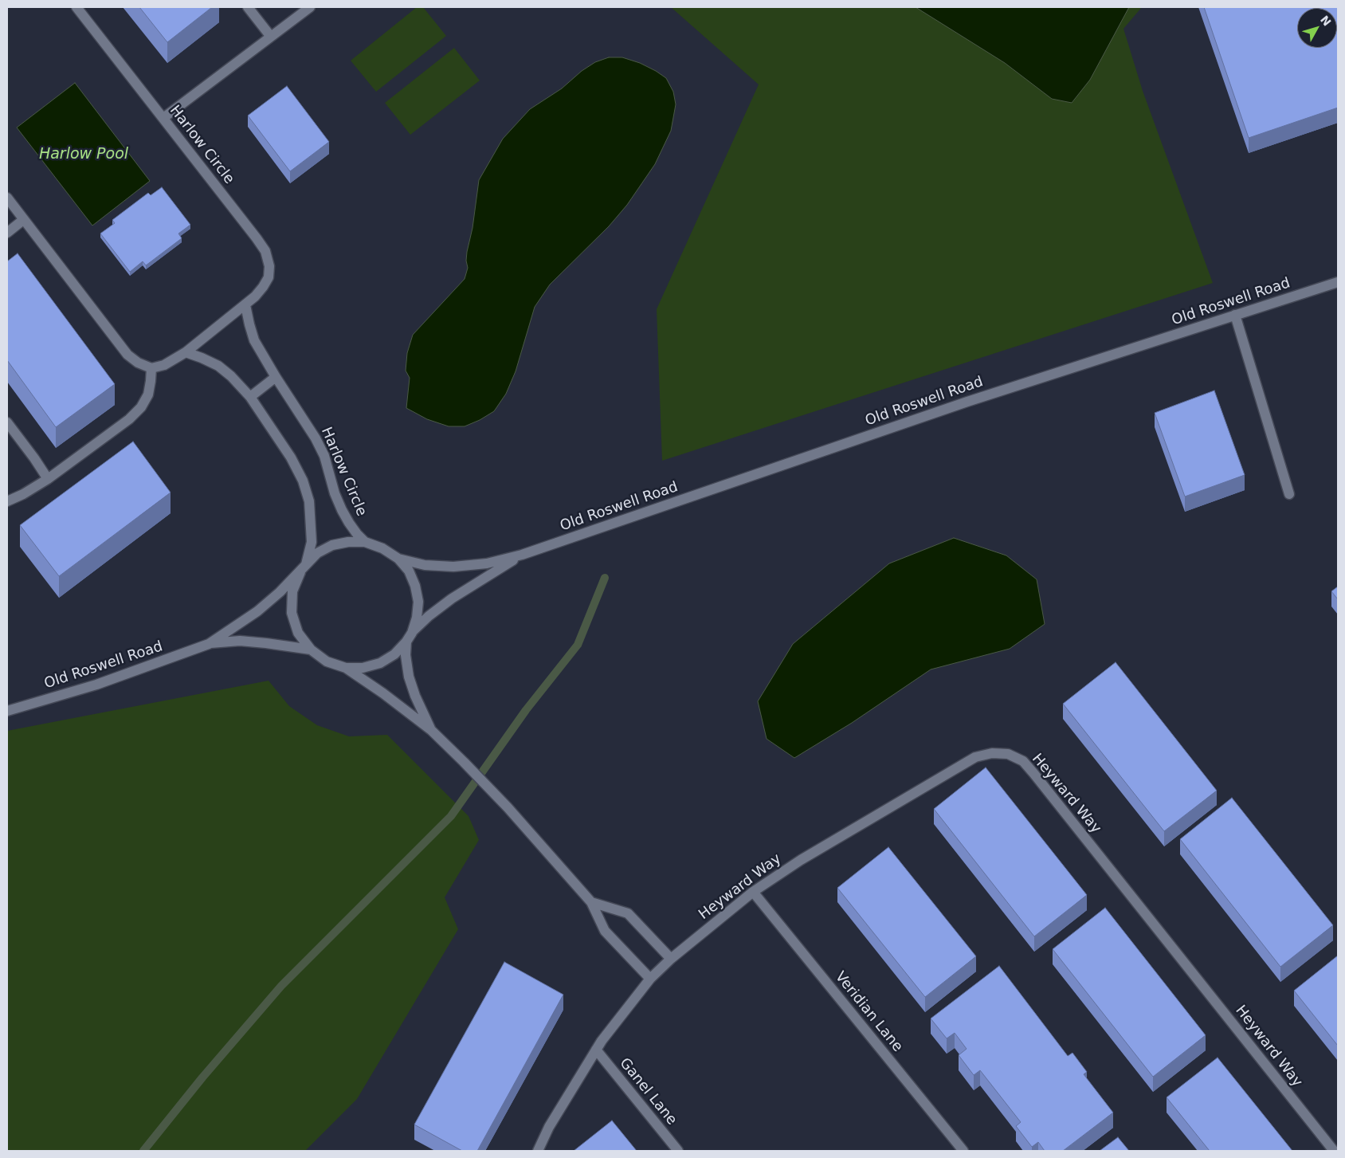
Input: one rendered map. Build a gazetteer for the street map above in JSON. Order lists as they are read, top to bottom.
{
  "streets": {
    "street": [
      "Harlow Circle",
      "Old Roswell Road",
      "Heyward Way",
      "Veridian Lane",
      "Ganel Lane"
    ]
  },
  "crossings": [
    ["Harlow Circle", "Old Roswell Road"],
    ["Heyward Way", "Veridian Lane"],
    ["Heyward Way", "Ganel Lane"]
  ],
  "water": ["Harlow Pool"],
  "north": "top right"
}
